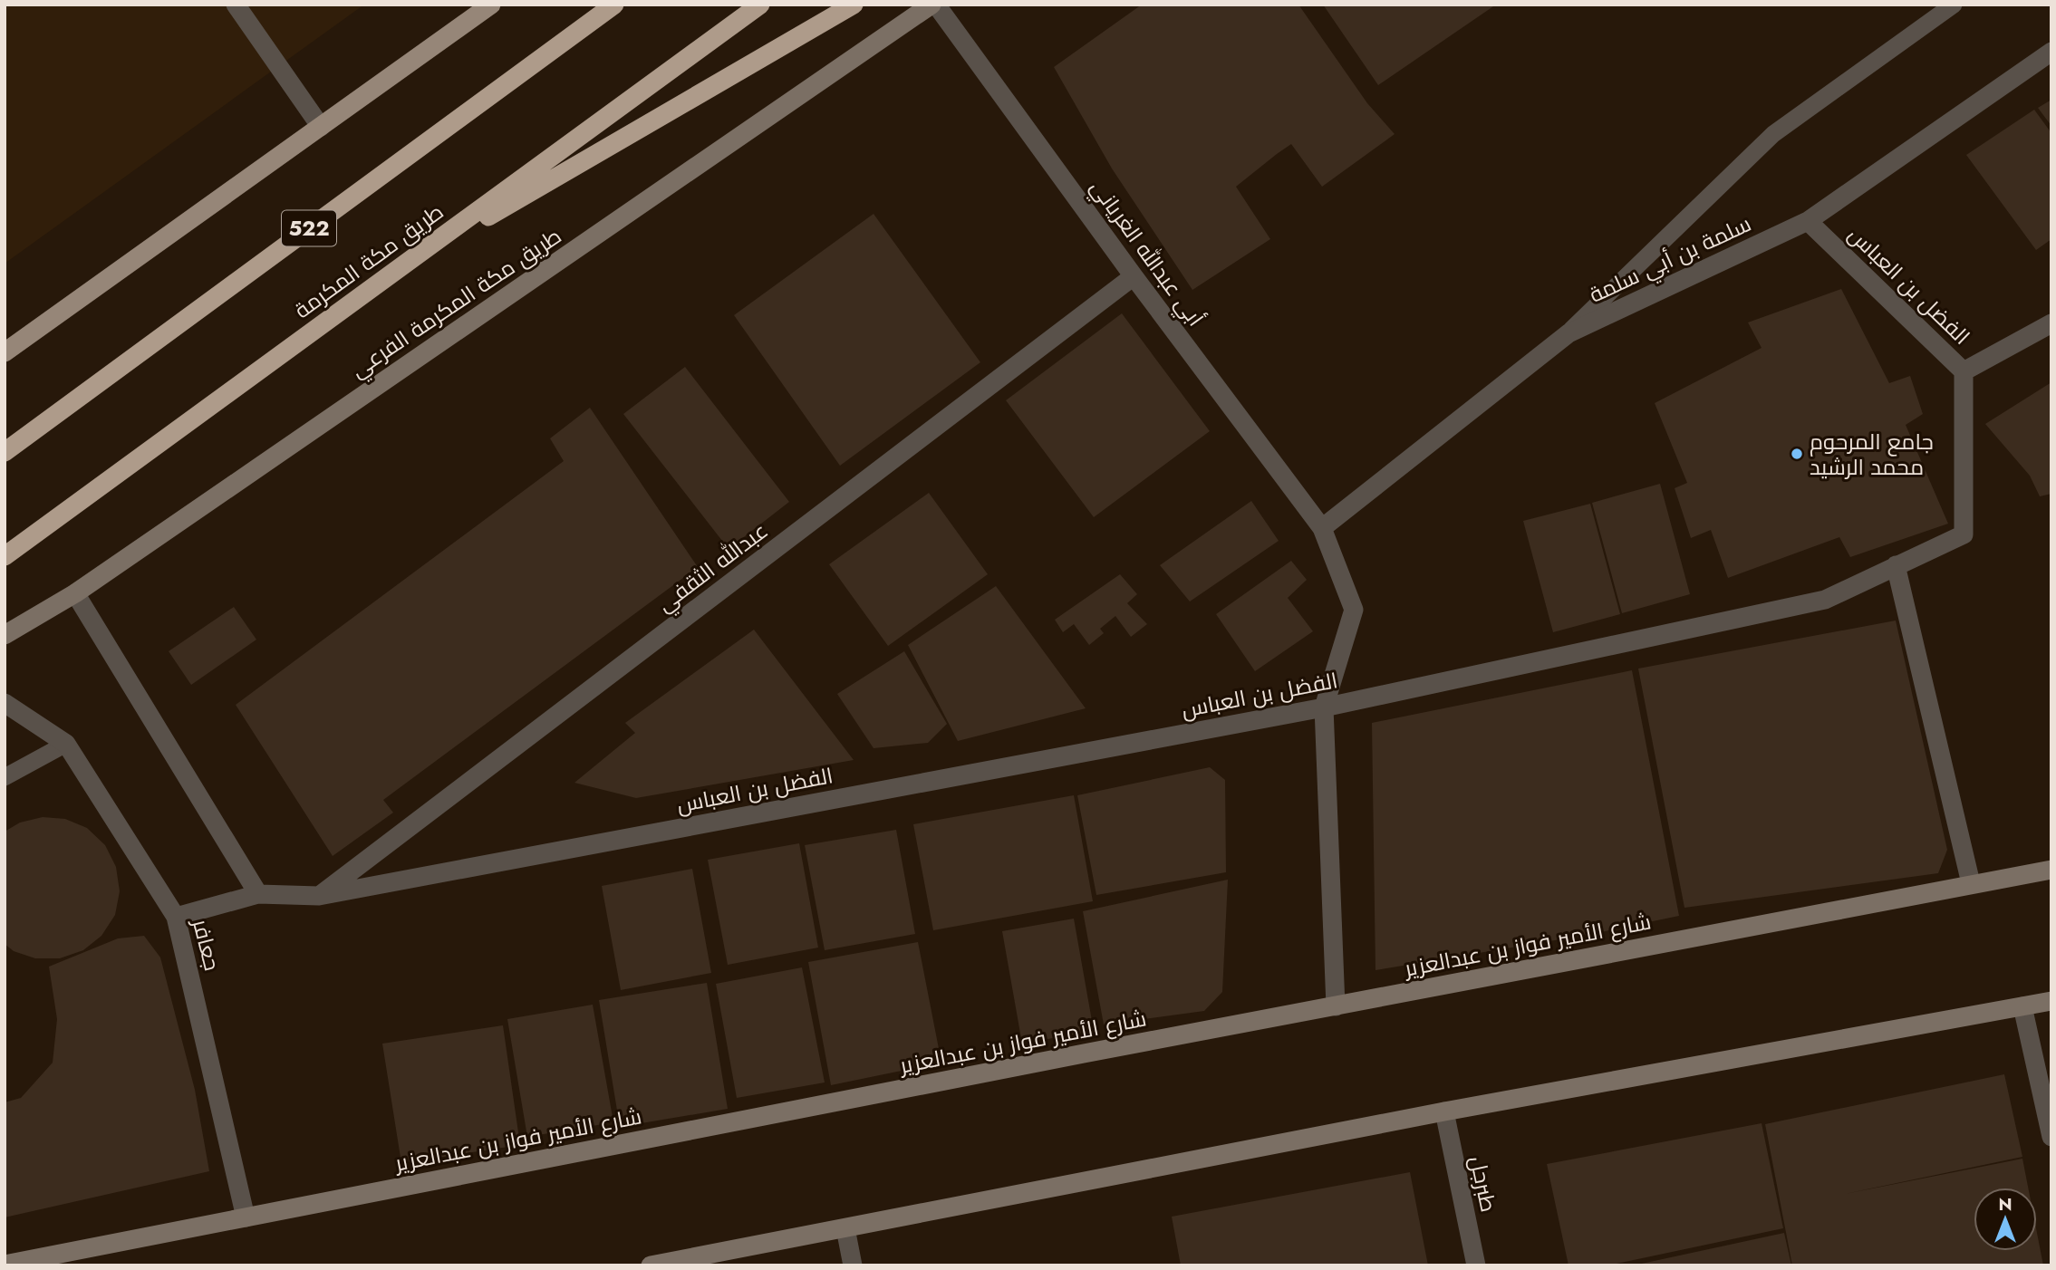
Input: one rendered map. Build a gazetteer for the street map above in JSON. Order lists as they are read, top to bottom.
{
  "streets": {
    "highway": ["522", "طريق مكة المكرمة"],
    "main road": ["طريق مكة المكرمة الفرعي", "شارع الأمير فواز بن عبدالعزير"],
    "street": [
      "أبي عبدالله الغرياني",
      "سلمة بن أبي سلمة",
      "الفضل بن العباس",
      "عبدالله الثقفي",
      "جعافر",
      "طبرجل"
    ]
  },
  "crossings": [
    ["أبي عبدالله الغرياني", "سلمة بن أبي سلمة"],
    ["أبي عبدالله الغرياني", "الفضل بن العباس"],
    ["أبي عبدالله الغرياني", "طريق مكة المكرمة الفرعي"],
    ["أبي عبدالله الغرياني", "عبدالله الثقفي"],
    ["أبي عبدالله الغرياني", "شارع الأمير فواز بن عبدالعزير"],
    ["سلمة بن أبي سلمة", "الفضل بن العباس"],
    ["الفضل بن العباس", "عبدالله الثقفي"],
    ["الفضل بن العباس", "جعافر"],
    ["جعافر", "شارع الأمير فواز بن عبدالعزير"]
  ],
  "places": ["جامع المرحوم محمد الرشيد"],
  "north": "top"
}
